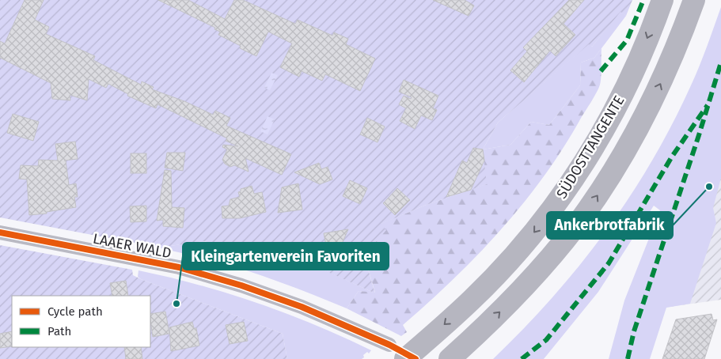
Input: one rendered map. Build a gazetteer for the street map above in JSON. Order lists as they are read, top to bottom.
{
  "streets": {
    "highway": ["SÜDOSTTANGENTE"],
    "street": ["LAAER WALD"]
  },
  "crossings": [
    ["SÜDOSTTANGENTE", "LAAER WALD"]
  ],
  "places": ["Ankerbrotfabrik", "Kleingartenverein Favoriten"],
  "legend": ["Cycle path", "Path"]
}
